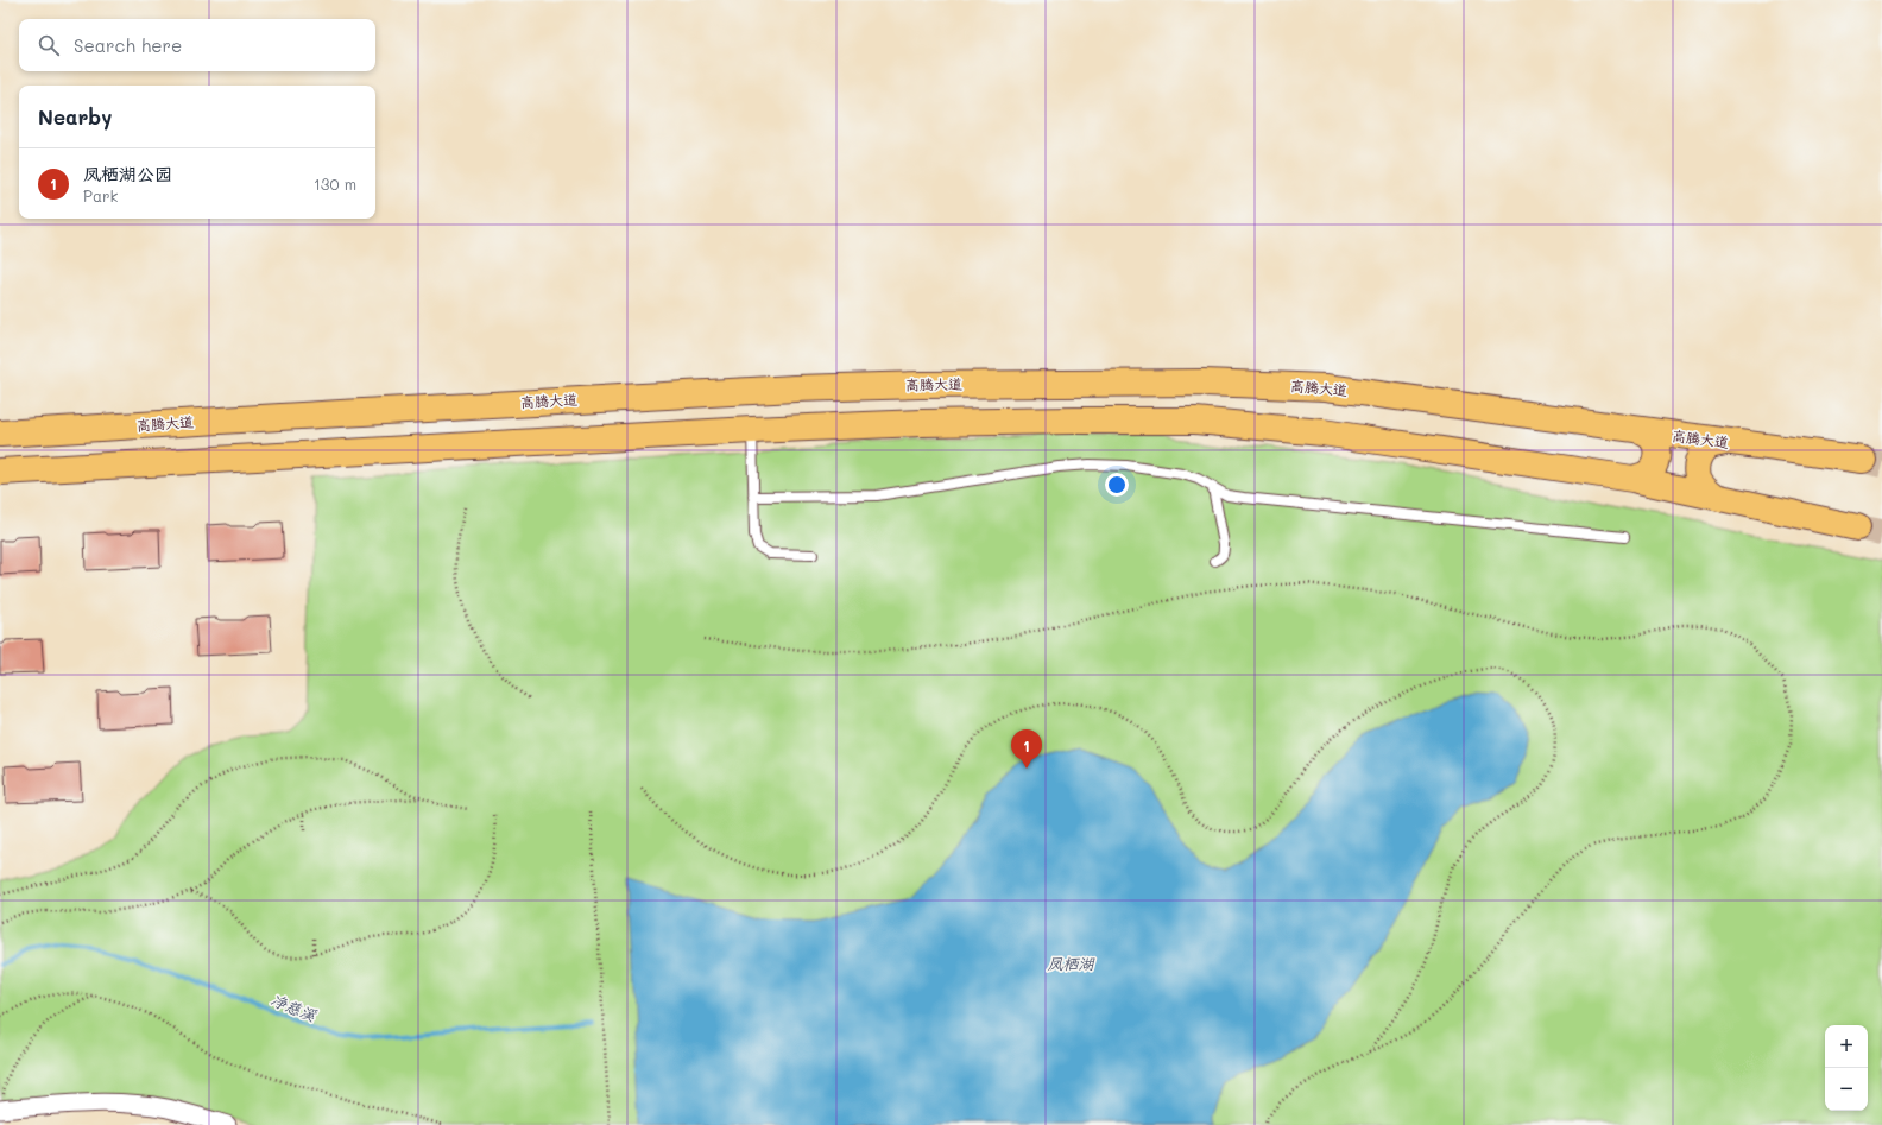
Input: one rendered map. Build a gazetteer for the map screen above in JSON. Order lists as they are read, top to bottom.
{
  "streets": {
    "main road": ["高腾大道"]
  },
  "water": ["凤栖湖", "净慈溪"],
  "page": {
    "search": "Search here",
    "heading": "Nearby",
    "list": [
      {
        "mark": "1",
        "name": "凤栖湖公园",
        "note": "Park",
        "value": "130 m"
      }
    ],
    "pins": "1",
    "map_buttons": ["+", "−"]
  }
}
